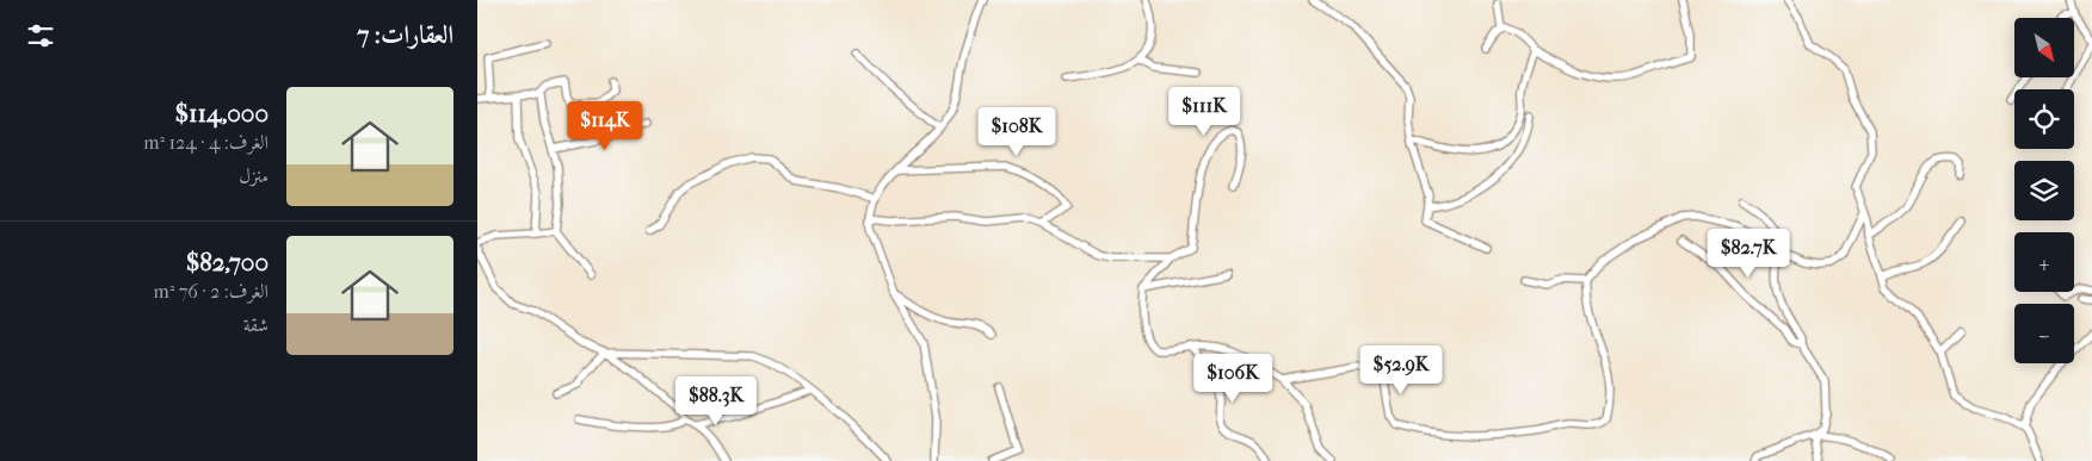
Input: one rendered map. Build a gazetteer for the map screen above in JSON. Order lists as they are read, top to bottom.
{
  "north": "bottom right",
  "page": {
    "heading": "العقارات: 7",
    "map_buttons": ["+", "−"],
    "list": [
      {
        "name": "$114,000",
        "note": "الغرف: 4 · 124 m² · منزل"
      },
      {
        "name": "$82,700",
        "note": "الغرف: 2 · 76 m² · شقة"
      }
    ],
    "price": [
      "$111K",
      "$114K",
      "$108K",
      "$82.7K",
      "$52.9K",
      "$106K",
      "$88.3K"
    ]
  }
}
